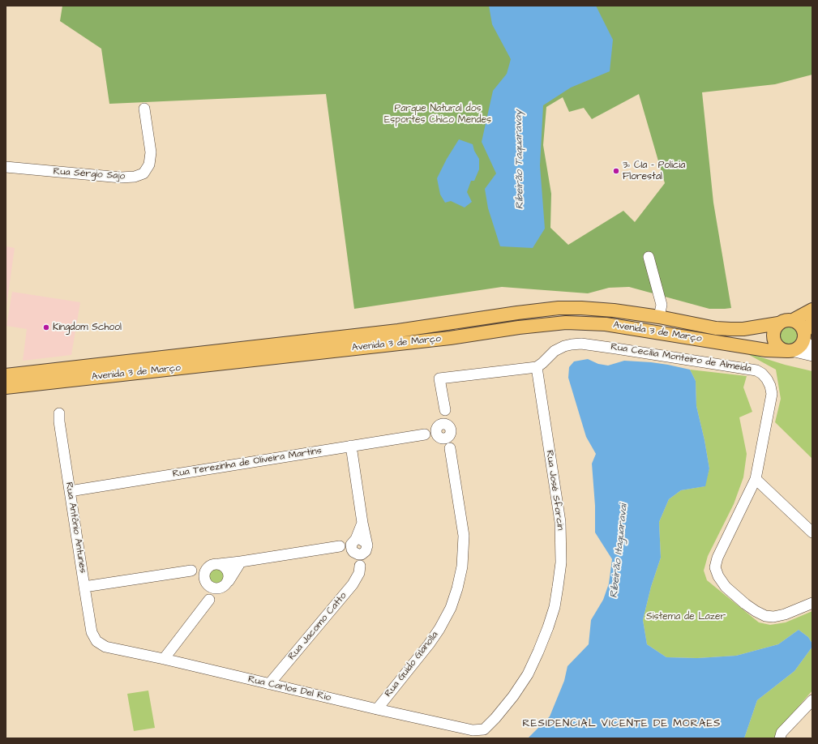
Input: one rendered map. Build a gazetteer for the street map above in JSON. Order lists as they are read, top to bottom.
{
  "streets": {
    "main road": ["Avenida 3 de Março"],
    "street": [
      "Rua Sérgio Sajo",
      "Rua Cecília Monteiro de Almeida",
      "Rua Terezinha de Oliveira Martins",
      "Rua José Sforcin",
      "Rua Antônio Antunes",
      "Rua Jacomo Catto",
      "Rua Guido Glanolla",
      "Rua Carlos Del Rio"
    ]
  },
  "crossings": [
    ["Rua Cecília Monteiro de Almeida", "Rua José Sforcin"],
    ["Rua Terezinha de Oliveira Martins", "Rua Antônio Antunes"],
    ["Rua Terezinha de Oliveira Martins", "Rua Guido Glanolla"],
    ["Rua José Sforcin", "Rua Carlos Del Rio"],
    ["Rua Antônio Antunes", "Rua Carlos Del Rio"],
    ["Rua Jacomo Catto", "Rua Carlos Del Rio"],
    ["Rua Guido Glanolla", "Rua Carlos Del Rio"]
  ],
  "districts": ["RESIDENCIAL VICENTE DE MORAES"],
  "water": ["Ribeirão Taquaravay", "Ribeirão Itaguaravai"],
  "parks": ["Parque Natural dos Esportes Chico Mendes", "Sistema de Lazer"],
  "places": ["3ª CIa - Polícia Florestal", "Kingdom School"]
}
